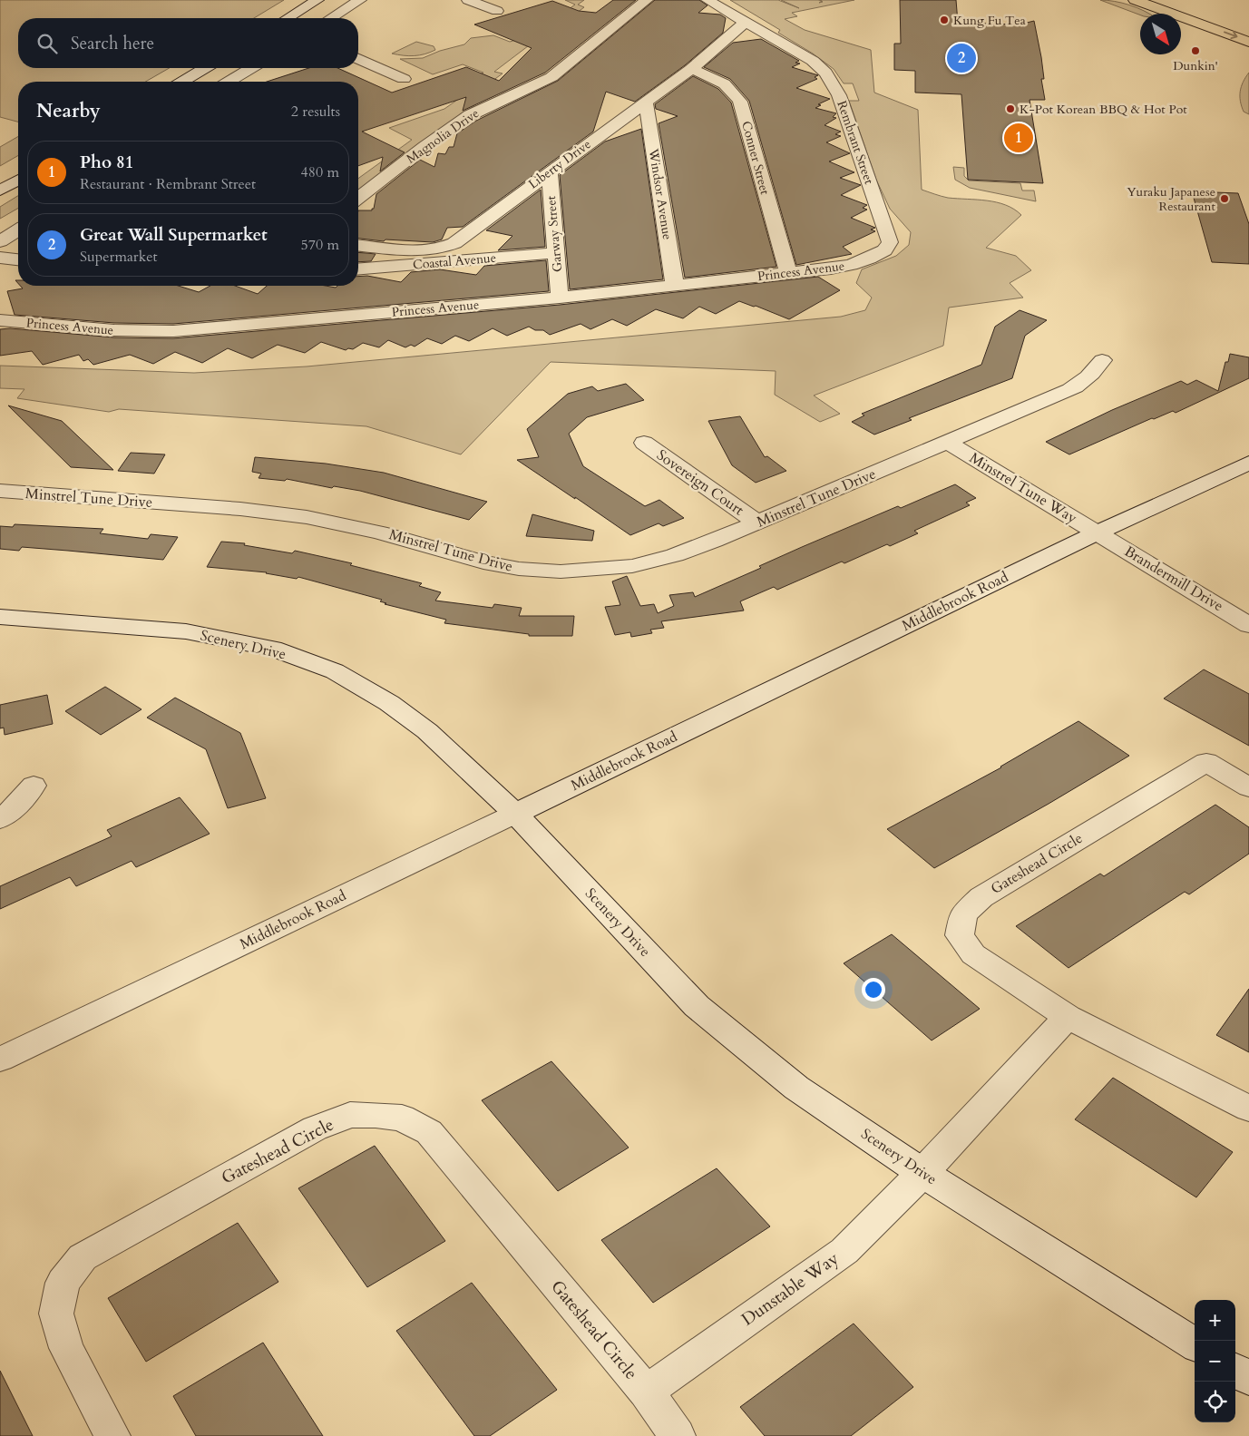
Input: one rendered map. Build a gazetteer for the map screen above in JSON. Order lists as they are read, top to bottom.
{
  "streets": {
    "street": [
      "Magnolia Drive",
      "Rembrant Street",
      "Conner Street",
      "Liberty Drive",
      "Windsor Avenue",
      "Garway Street",
      "Coastal Avenue",
      "Princess Avenue",
      "Sovereign Court",
      "Minstrel Tune Way",
      "Minstrel Tune Drive",
      "Brandermill Drive",
      "Middlebrook Road",
      "Scenery Drive",
      "Gateshead Circle",
      "Dunstable Way"
    ]
  },
  "crossings": [
    ["Rembrant Street", "Liberty Drive"],
    ["Rembrant Street", "Princess Avenue"],
    ["Conner Street", "Liberty Drive"],
    ["Conner Street", "Princess Avenue"],
    ["Liberty Drive", "Windsor Avenue"],
    ["Liberty Drive", "Garway Street"],
    ["Windsor Avenue", "Princess Avenue"],
    ["Garway Street", "Coastal Avenue"],
    ["Garway Street", "Princess Avenue"],
    ["Sovereign Court", "Minstrel Tune Drive"],
    ["Minstrel Tune Way", "Minstrel Tune Drive"],
    ["Minstrel Tune Way", "Brandermill Drive"],
    ["Minstrel Tune Way", "Middlebrook Road"],
    ["Brandermill Drive", "Middlebrook Road"],
    ["Middlebrook Road", "Scenery Drive"],
    ["Scenery Drive", "Dunstable Way"],
    ["Gateshead Circle", "Dunstable Way"]
  ],
  "places": [
    "Kung Fu Tea",
    "Dunkin'",
    "K-Pot Korean BBQ & Hot Pot",
    "Yuraku Japanese Restaurant"
  ],
  "north": "bottom right",
  "page": {
    "search": "Search here",
    "pins": ["2", "1"],
    "heading": ["Nearby", "2 results"],
    "list": [
      {
        "mark": "1",
        "name": "Pho 81",
        "note": "Restaurant · Rembrant Street",
        "value": "480 m"
      },
      {
        "mark": "2",
        "name": "Great Wall Supermarket",
        "note": "Supermarket",
        "value": "570 m"
      }
    ],
    "map_buttons": ["+", "−"]
  }
}
